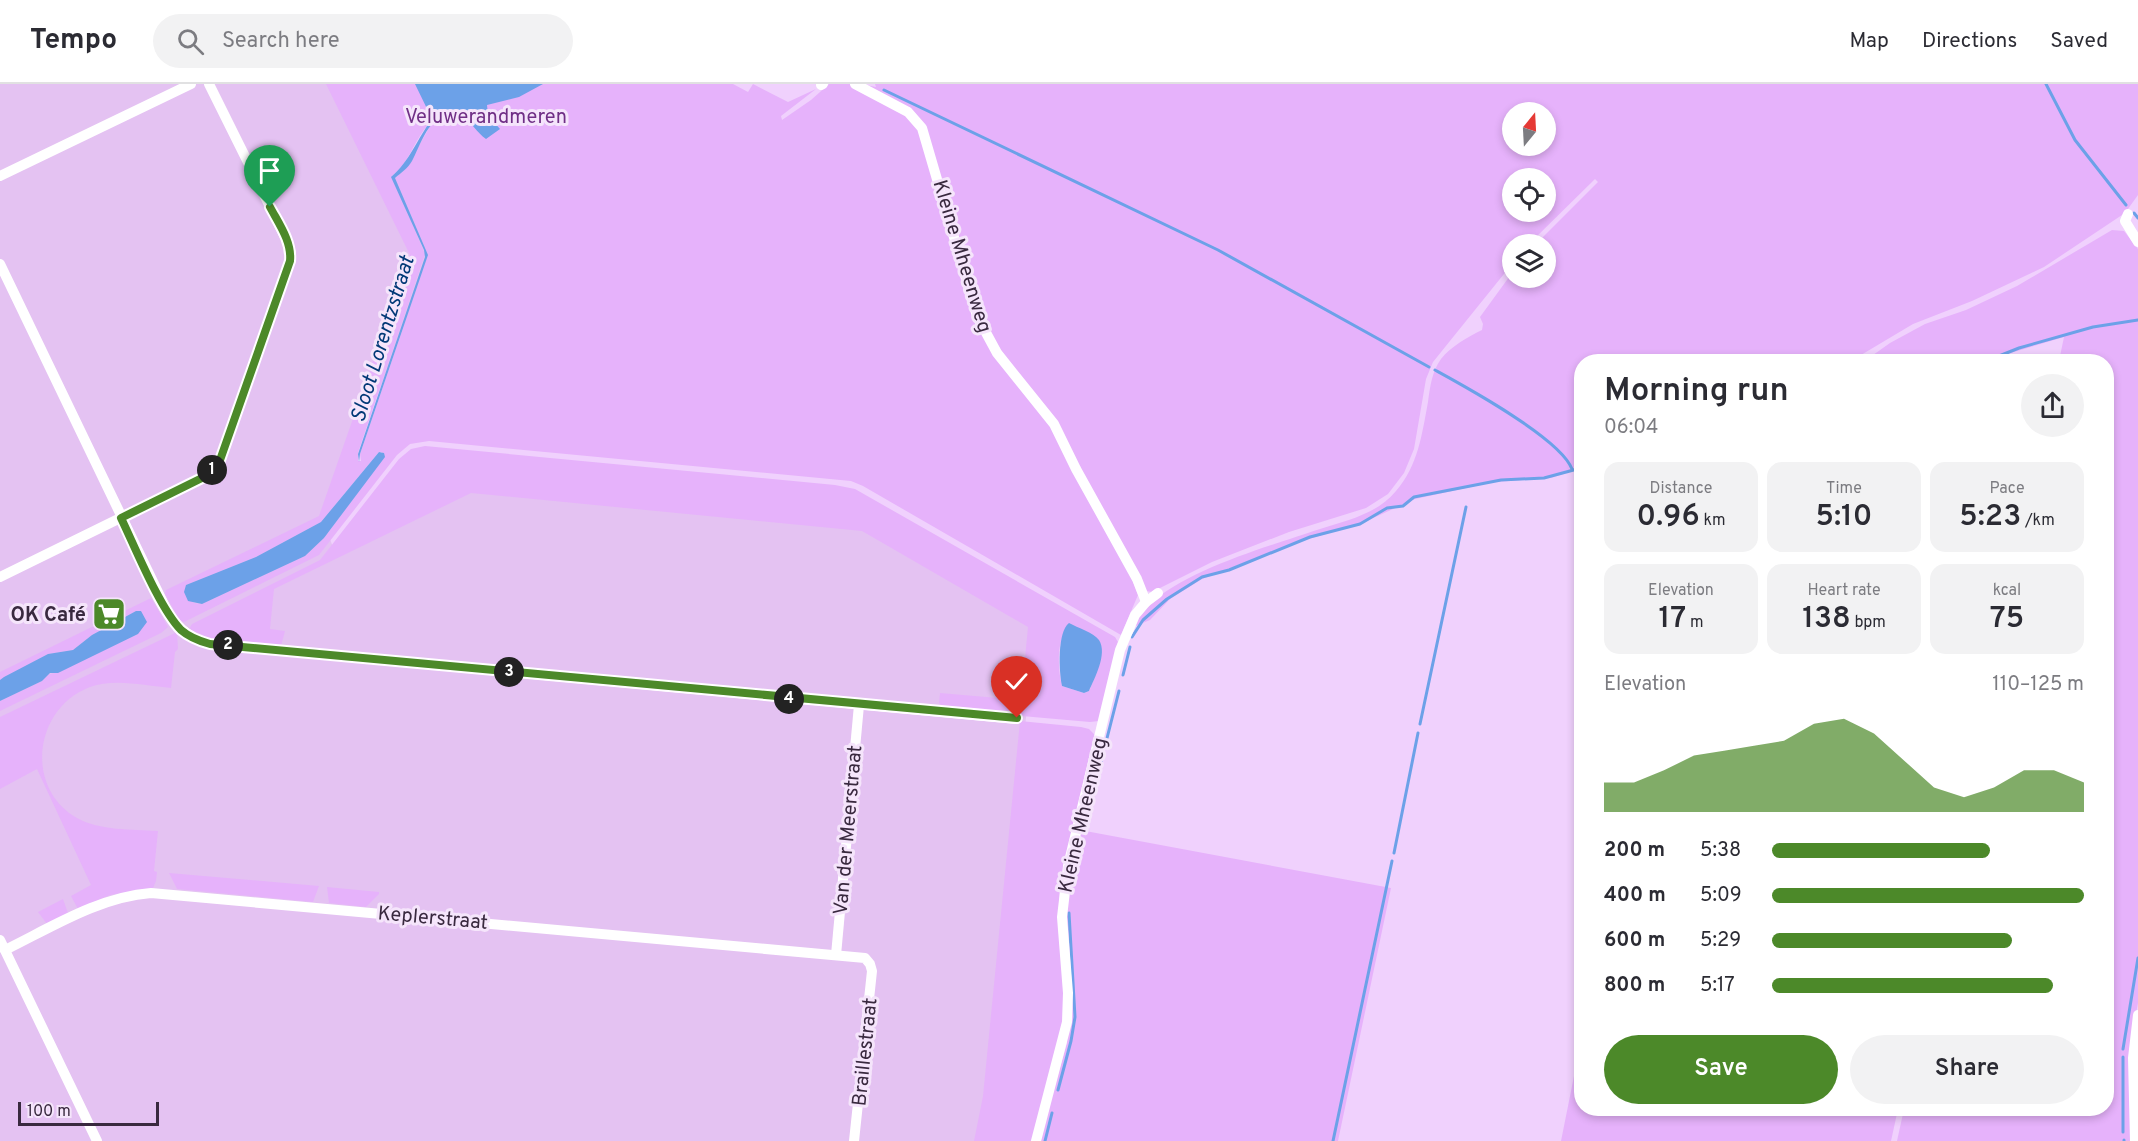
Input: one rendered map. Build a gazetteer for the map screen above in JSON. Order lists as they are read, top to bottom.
{
  "streets": {
    "street": [
      "Kleine Mheenweg",
      "Van der Meerstraat",
      "Keplerstraat",
      "Braillestraat"
    ]
  },
  "crossings": [
    ["Van der Meerstraat", "Keplerstraat"],
    ["Keplerstraat", "Braillestraat"]
  ],
  "water": ["Sloot Lorentzstraat"],
  "parks": ["Veluwerandmeren"],
  "places": {
    "supermarket": ["OK Café"]
  },
  "scale_bar": "100 m",
  "north": "top",
  "page": {
    "header": "Tempo",
    "search": "Search here",
    "nav": ["Map", "Directions", "Saved"],
    "heading": ["Morning run", "06:04"],
    "pins": [
      "1",
      "2",
      "3",
      "4"
    ],
    "stats": [
      ["Distance", "0.96 km"],
      ["Time", "5:10"],
      ["Pace", "5:23 /km"],
      ["Elevation", "17 m"],
      ["Heart rate", "138 bpm"],
      ["kcal", "75"]
    ],
    "chart": ["Elevation", "110–125 m"],
    "list": [
      {
        "name": "200 m",
        "note": "5:38"
      },
      {
        "name": "400 m",
        "note": "5:09"
      },
      {
        "name": "600 m",
        "note": "5:29"
      },
      {
        "name": "800 m",
        "note": "5:17"
      }
    ],
    "buttons": ["Save", "Share"],
    "scale": "100 m"
  }
}
